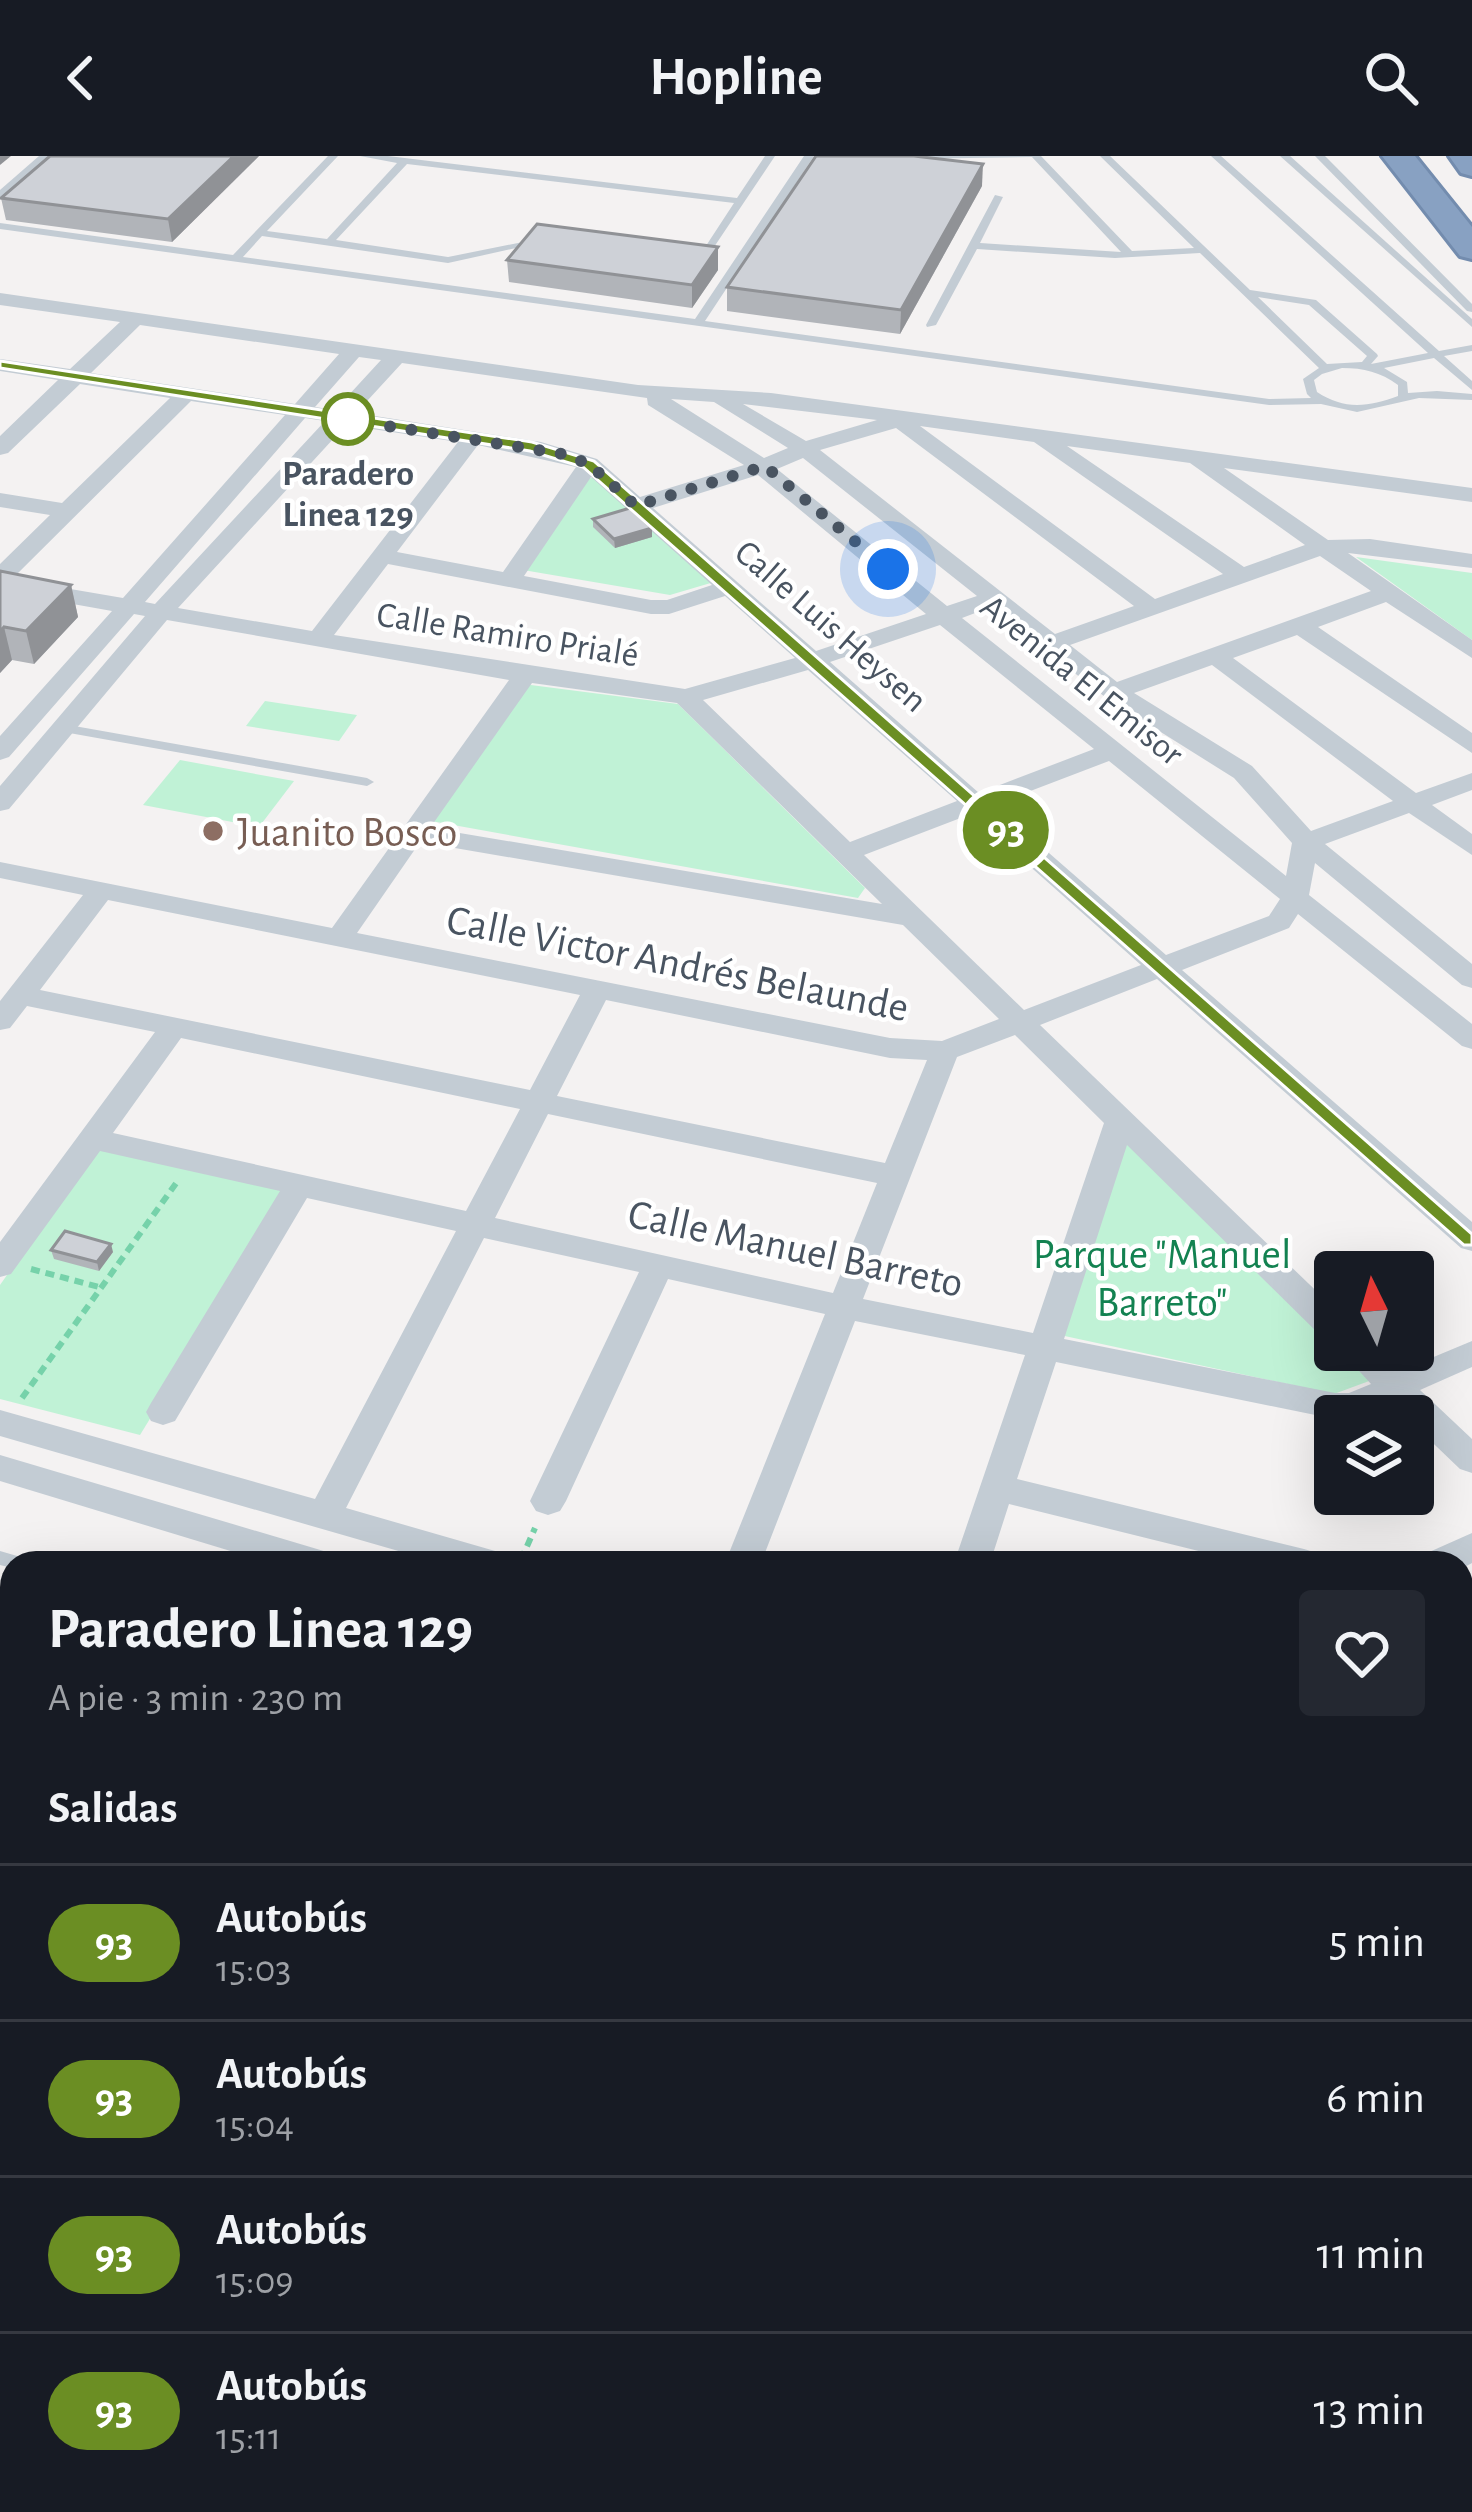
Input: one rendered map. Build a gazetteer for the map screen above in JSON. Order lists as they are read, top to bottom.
{
  "streets": {
    "street": [
      "Calle Luis Heysen",
      "Calle Ramiro Prialé",
      "Avenida El Emisor",
      "Calle Victor Andrés Belaunde",
      "Calle Manuel Barreto"
    ]
  },
  "crossings": [
    ["Calle Luis Heysen", "Calle Ramiro Prialé"],
    ["Calle Luis Heysen", "Calle Victor Andrés Belaunde"],
    ["Calle Ramiro Prialé", "Avenida El Emisor"],
    ["Avenida El Emisor", "Calle Victor Andrés Belaunde"]
  ],
  "parks": ["Parque \"Manuel Barreto\""],
  "places": ["Paradero Linea 129", "Juanito Bosco"],
  "lines": ["bus line 93"],
  "north": "top",
  "page": {
    "header": "Hopline",
    "on_map": "93",
    "heading": [
      ["Paradero Linea 129", "A pie · 3 min · 230 m"],
      "Salidas"
    ],
    "list": [
      {
        "mark": "93",
        "name": "Autobús",
        "note": "15:03",
        "value": "5 min"
      },
      {
        "mark": "93",
        "name": "Autobús",
        "note": "15:04",
        "value": "6 min"
      },
      {
        "mark": "93",
        "name": "Autobús",
        "note": "15:09",
        "value": "11 min"
      },
      {
        "mark": "93",
        "name": "Autobús",
        "note": "15:11",
        "value": "13 min"
      }
    ]
  }
}
